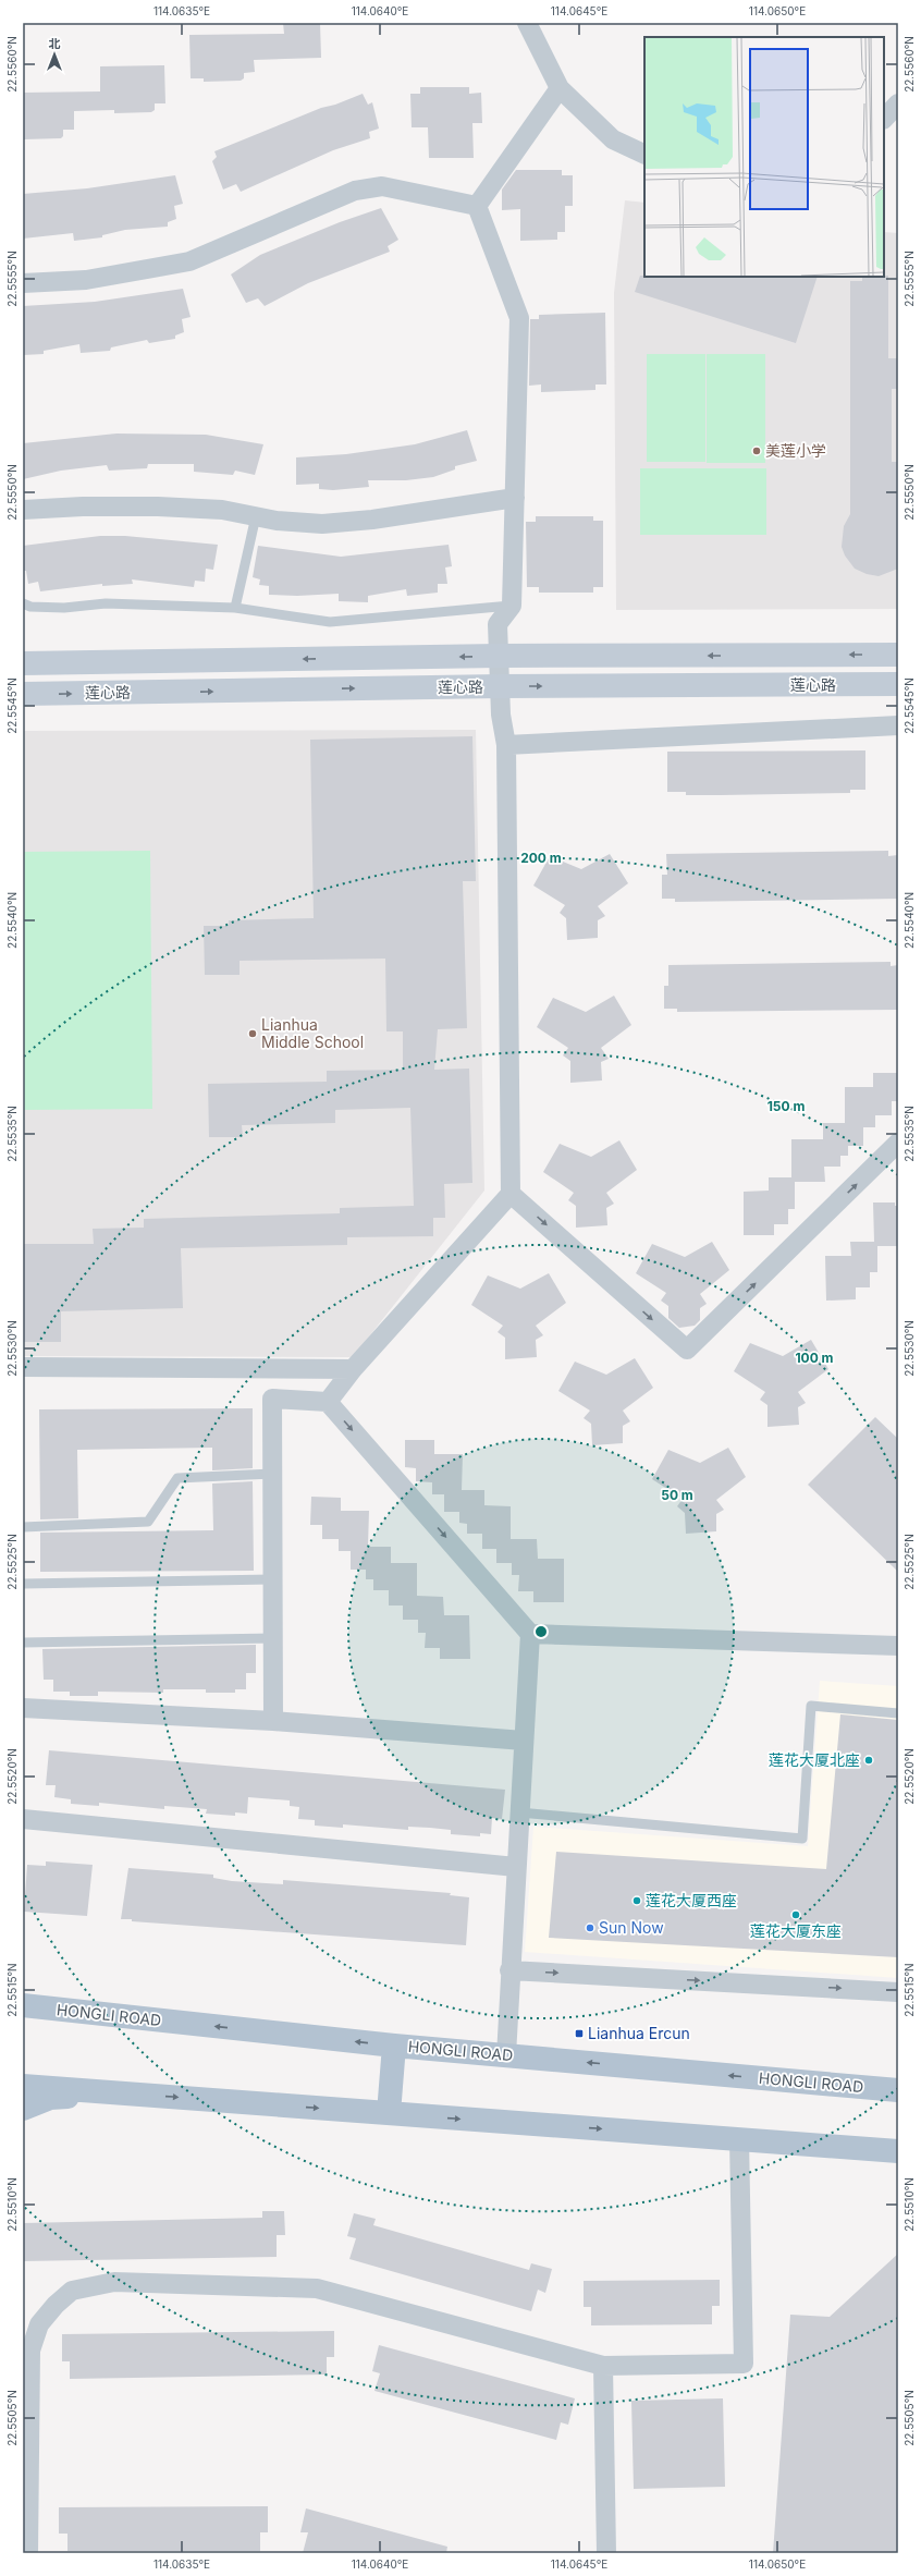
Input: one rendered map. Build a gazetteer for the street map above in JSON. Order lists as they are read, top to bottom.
{
  "streets": {
    "main road": ["莲心路", "HONGLI ROAD"]
  },
  "places": {
    "other": [
      "美莲小学",
      "Lianhua Middle School",
      "莲花大厦北座",
      "莲花大厦西座",
      "莲花大厦东座",
      "Sun Now"
    ],
    "transit": ["Lianhua Ercun"]
  },
  "north": "top",
  "coordinates": [
    "114.0635°E",
    "114.0640°E",
    "114.0645°E",
    "114.0650°E",
    "22.5560°N",
    "22.5555°N",
    "22.5550°N",
    "22.5545°N",
    "22.5540°N",
    "22.5535°N",
    "22.5530°N",
    "22.5525°N",
    "22.5520°N",
    "22.5515°N",
    "22.5510°N",
    "22.5505°N"
  ],
  "rings": [
    "200 m",
    "150 m",
    "100 m",
    "50 m"
  ]
}
